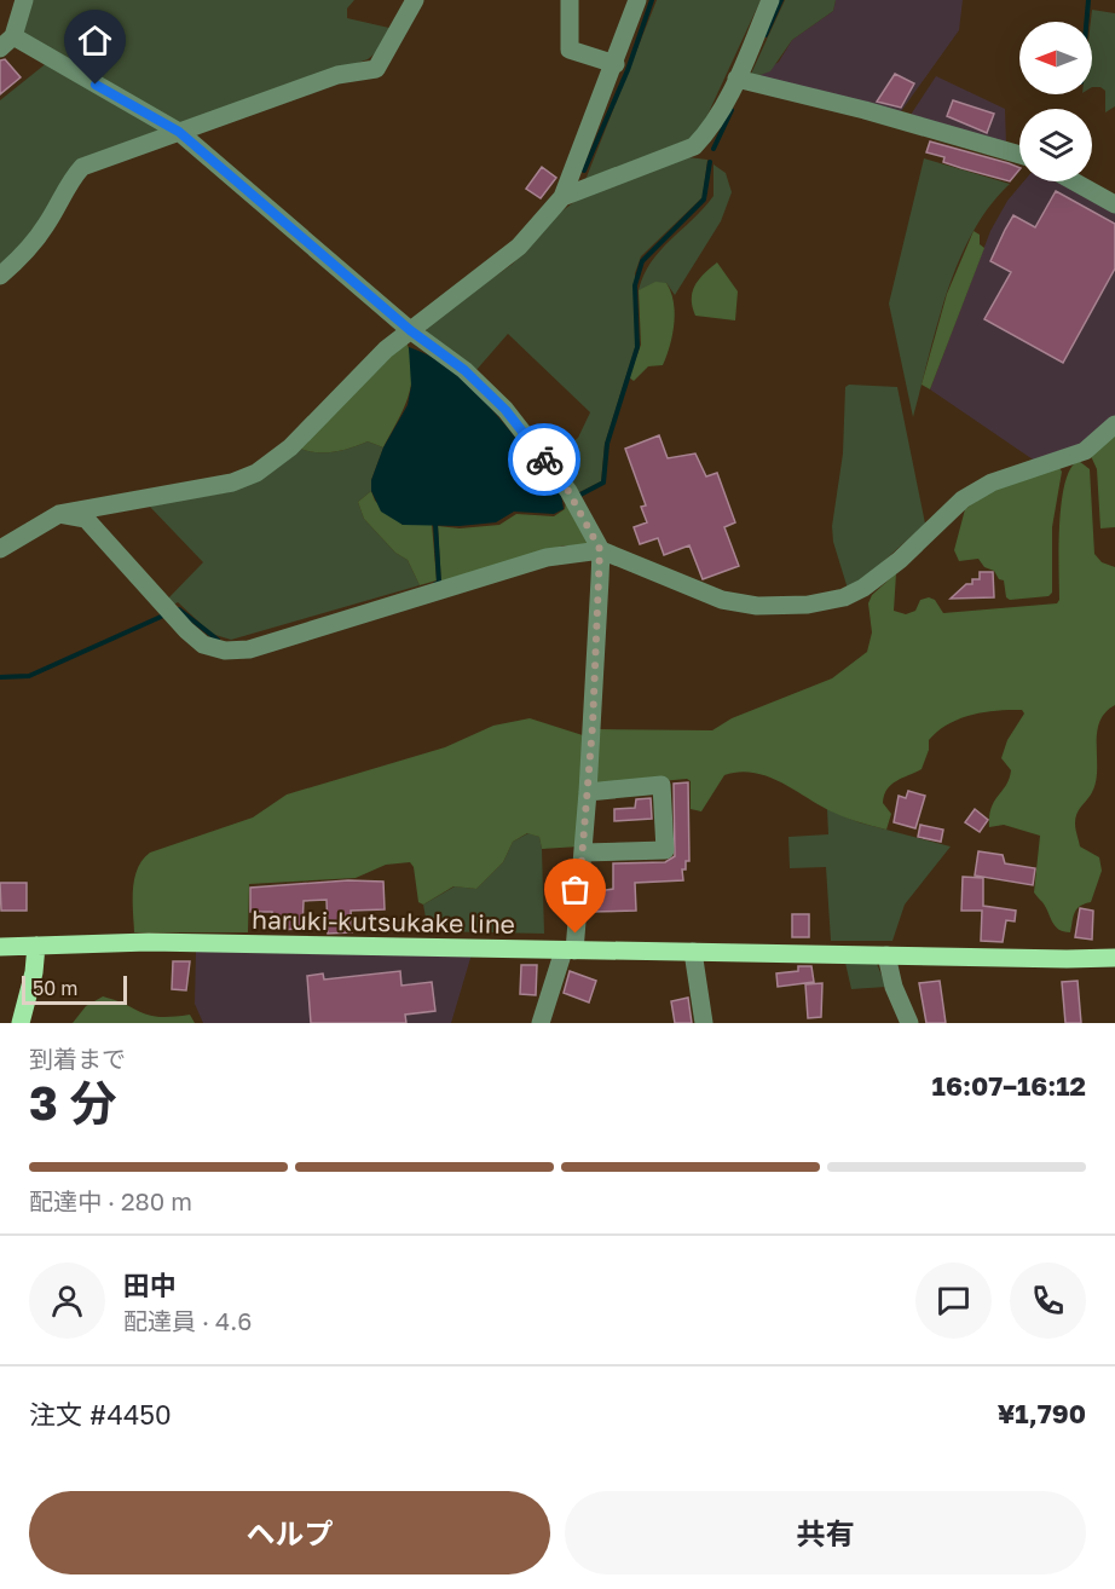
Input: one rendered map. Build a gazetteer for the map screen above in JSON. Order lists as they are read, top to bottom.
{
  "streets": {
    "main road": ["haruki-kutsukake line"]
  },
  "scale_bar": "50 m",
  "north": "left",
  "page": {
    "scale": "50 m",
    "heading": ["3 分", "到着まで", "16:07–16:12"],
    "panel": [
      "田中",
      "配達員 · 4.6",
      "注文 #4450",
      "¥1,790"
    ],
    "bar": "配達中 · 280 m",
    "buttons": ["ヘルプ", "共有"]
  }
}
